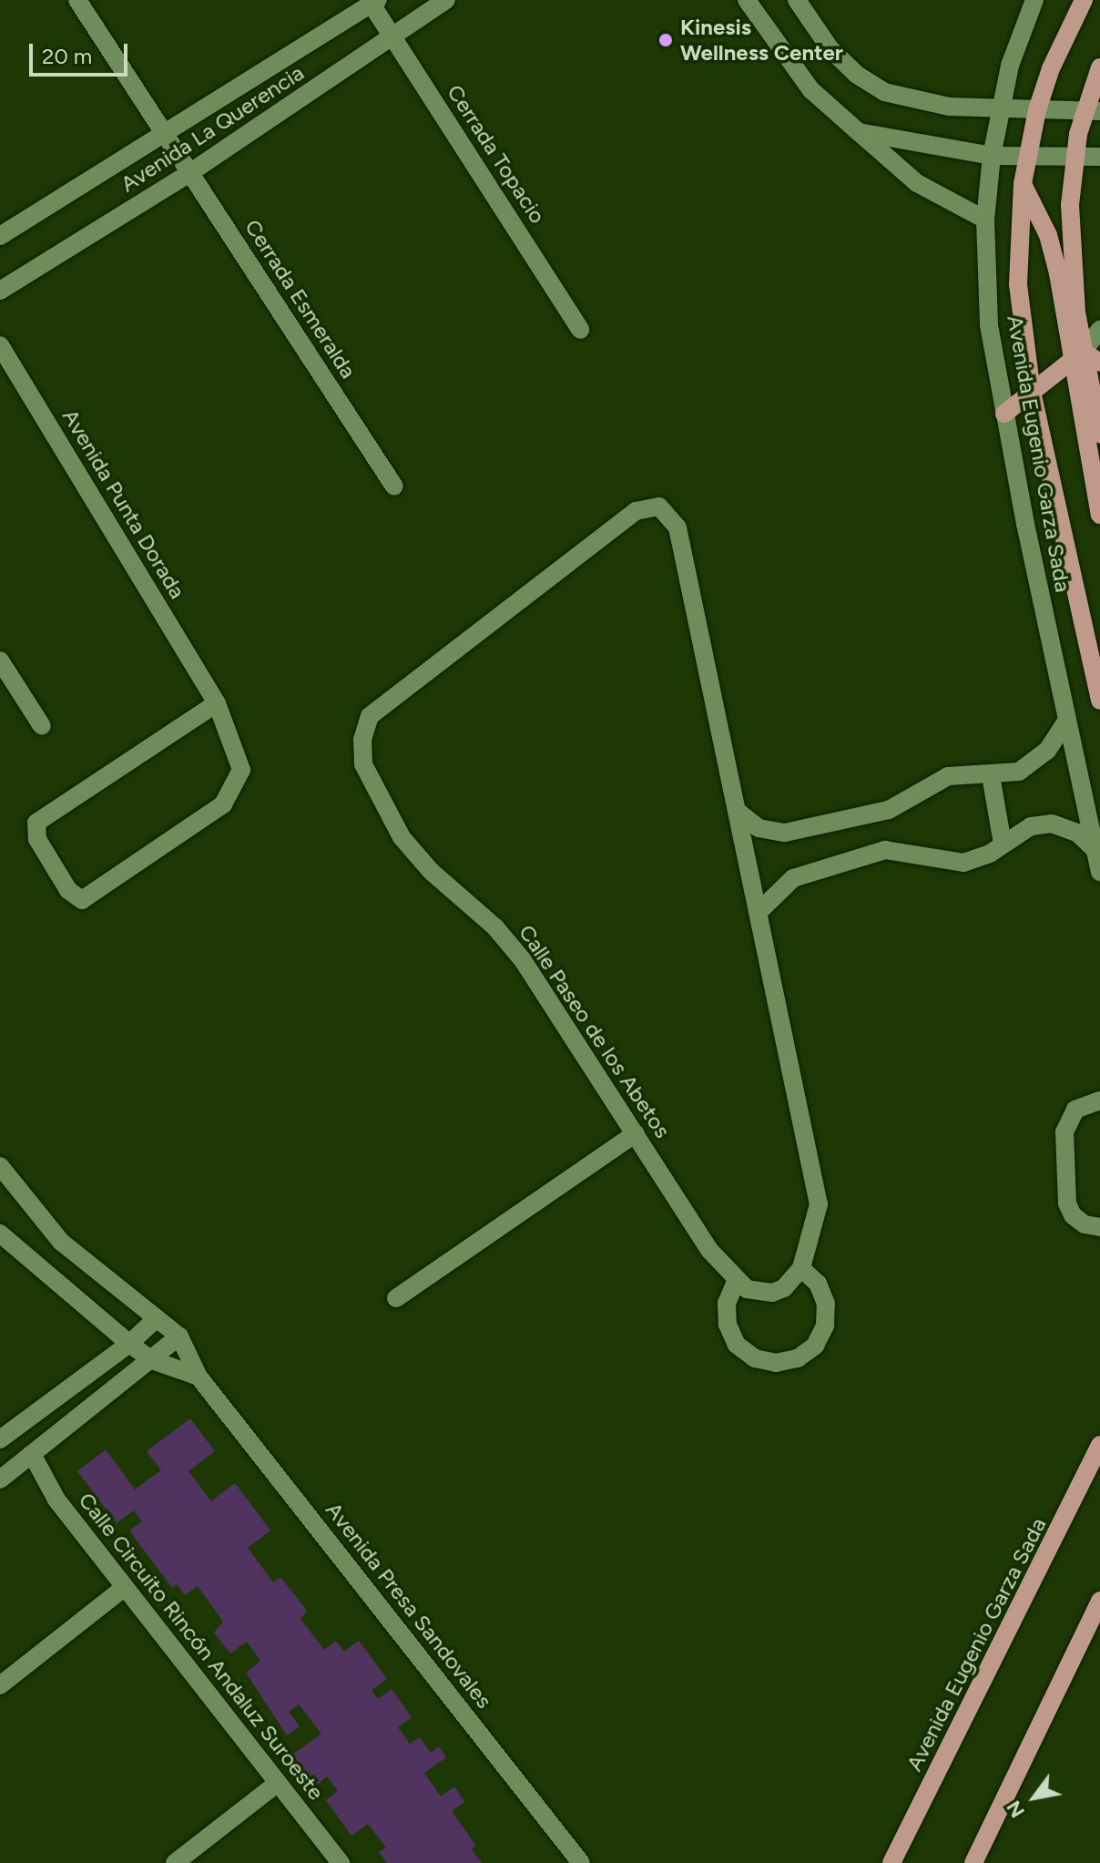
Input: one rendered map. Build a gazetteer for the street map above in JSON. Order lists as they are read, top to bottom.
{
  "streets": {
    "main road": ["Avenida Eugenio Garza Sada"],
    "street": [
      "Avenida La Querencia",
      "Cerrada Topacio",
      "Cerrada Esmeralda",
      "Avenida Punta Dorada",
      "Calle Paseo de los Abetos",
      "Avenida Presa Sandovales",
      "Calle Circuito Rincón Andaluz Suroeste"
    ]
  },
  "crossings": [
    ["Avenida La Querencia", "Cerrada Topacio"],
    ["Avenida La Querencia", "Cerrada Esmeralda"]
  ],
  "places": ["Kinesis Wellness Center"],
  "scale_bar": "20 m",
  "north": "bottom left"
}
